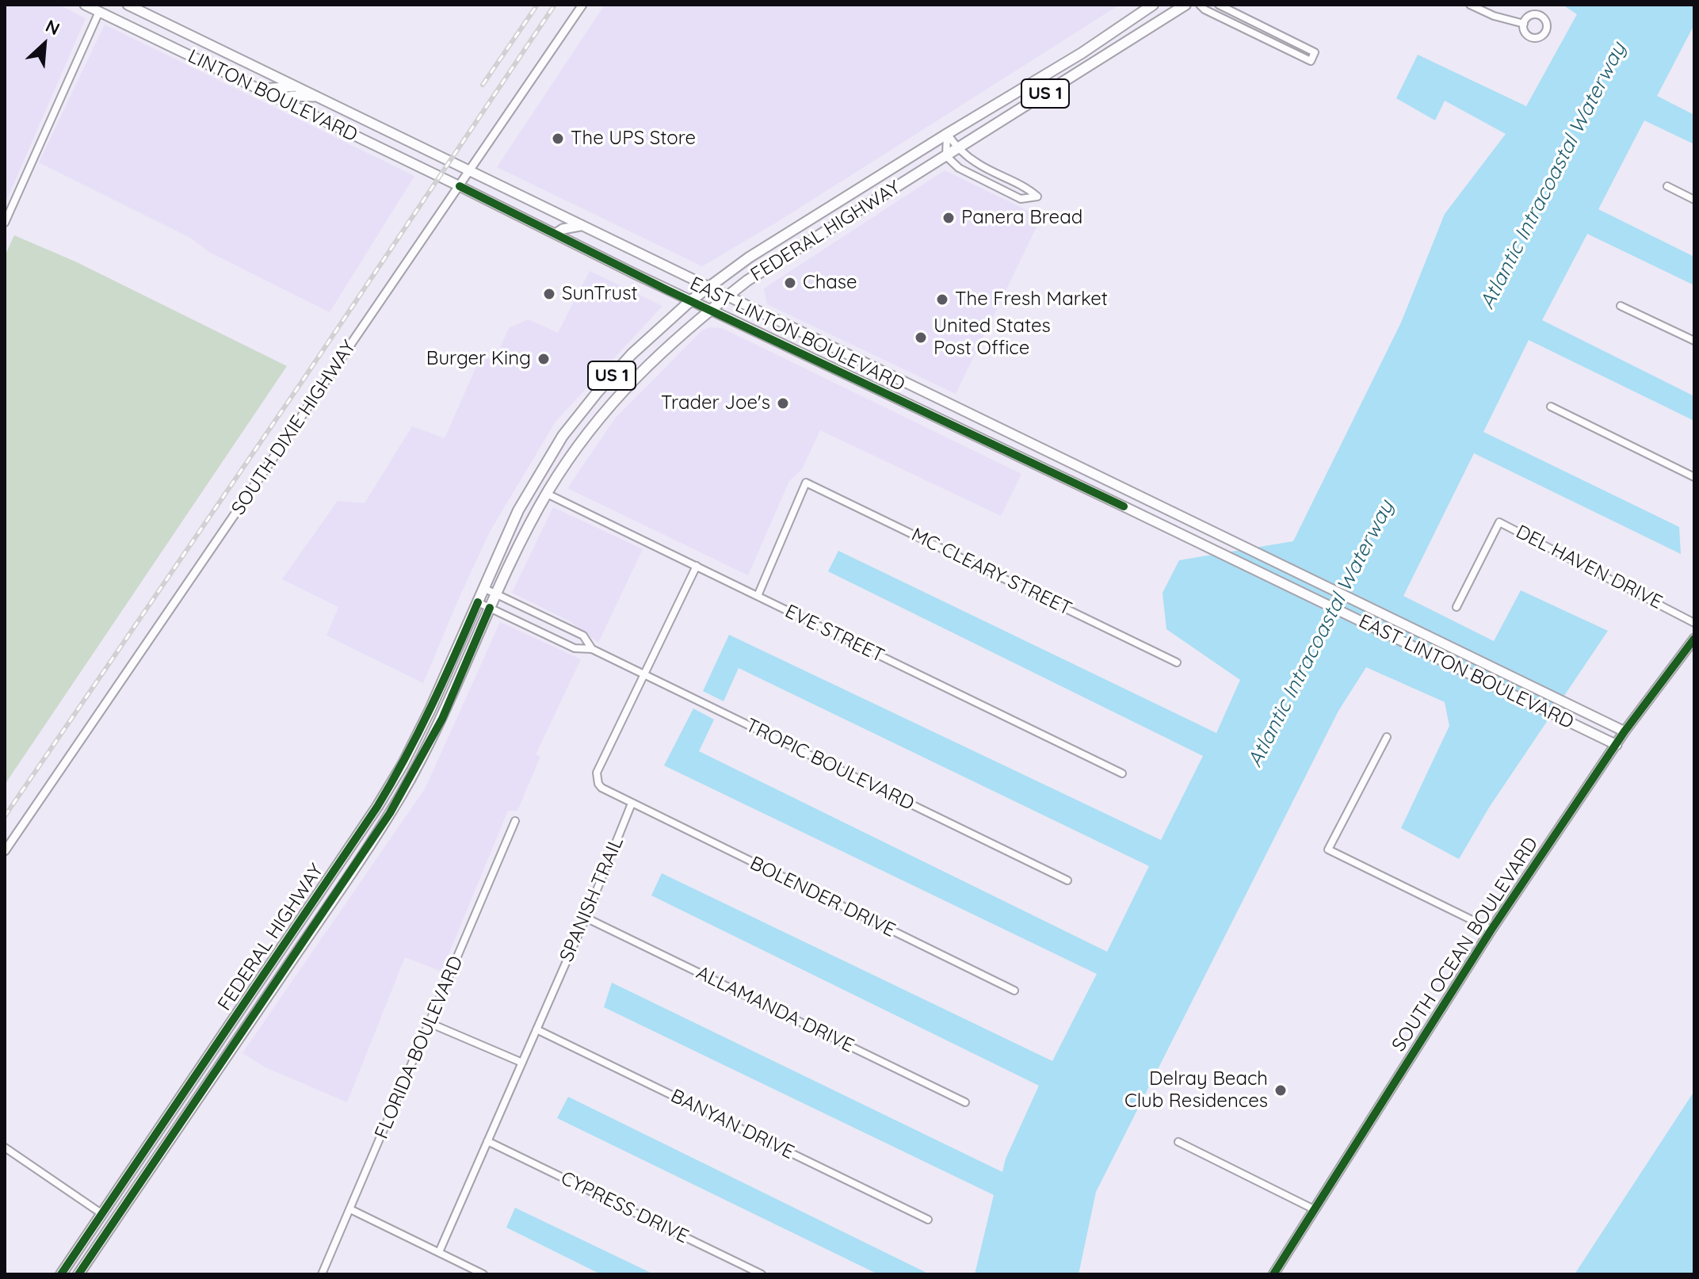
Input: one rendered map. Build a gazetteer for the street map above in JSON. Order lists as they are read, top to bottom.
{
  "streets": {
    "main road": [
      "US 1",
      "LINTON BOULEVARD",
      "FEDERAL HIGHWAY",
      "EAST LINTON BOULEVARD",
      "SOUTH OCEAN BOULEVARD"
    ],
    "street": [
      "SOUTH DIXIE HIGHWAY",
      "DEL HAVEN DRIVE",
      "MC CLEARY STREET",
      "EVE STREET",
      "TROPIC BOULEVARD",
      "BOLENDER DRIVE",
      "SPANISH TRAIL",
      "ALLAMANDA DRIVE",
      "FLORIDA BOULEVARD",
      "BANYAN DRIVE",
      "CYPRESS DRIVE"
    ]
  },
  "crossings": [
    ["LINTON BOULEVARD", "EAST LINTON BOULEVARD"],
    ["LINTON BOULEVARD", "SOUTH DIXIE HIGHWAY"],
    ["FEDERAL HIGHWAY", "EAST LINTON BOULEVARD"],
    ["FEDERAL HIGHWAY", "EVE STREET"],
    ["FEDERAL HIGHWAY", "TROPIC BOULEVARD"],
    ["EAST LINTON BOULEVARD", "SOUTH DIXIE HIGHWAY"],
    ["EAST LINTON BOULEVARD", "SOUTH OCEAN BOULEVARD"],
    ["MC CLEARY STREET", "EVE STREET"],
    ["BOLENDER DRIVE", "SPANISH TRAIL"],
    ["SPANISH TRAIL", "ALLAMANDA DRIVE"],
    ["SPANISH TRAIL", "BANYAN DRIVE"],
    ["SPANISH TRAIL", "CYPRESS DRIVE"]
  ],
  "water": ["Atlantic Intracoastal Waterway"],
  "places": [
    "The UPS Store",
    "Panera Bread",
    "Chase",
    "SunTrust",
    "The Fresh Market",
    "United States Post Office",
    "Burger King",
    "Trader Joe's",
    "Delray Beach Club Residences"
  ],
  "north": "top right"
}
